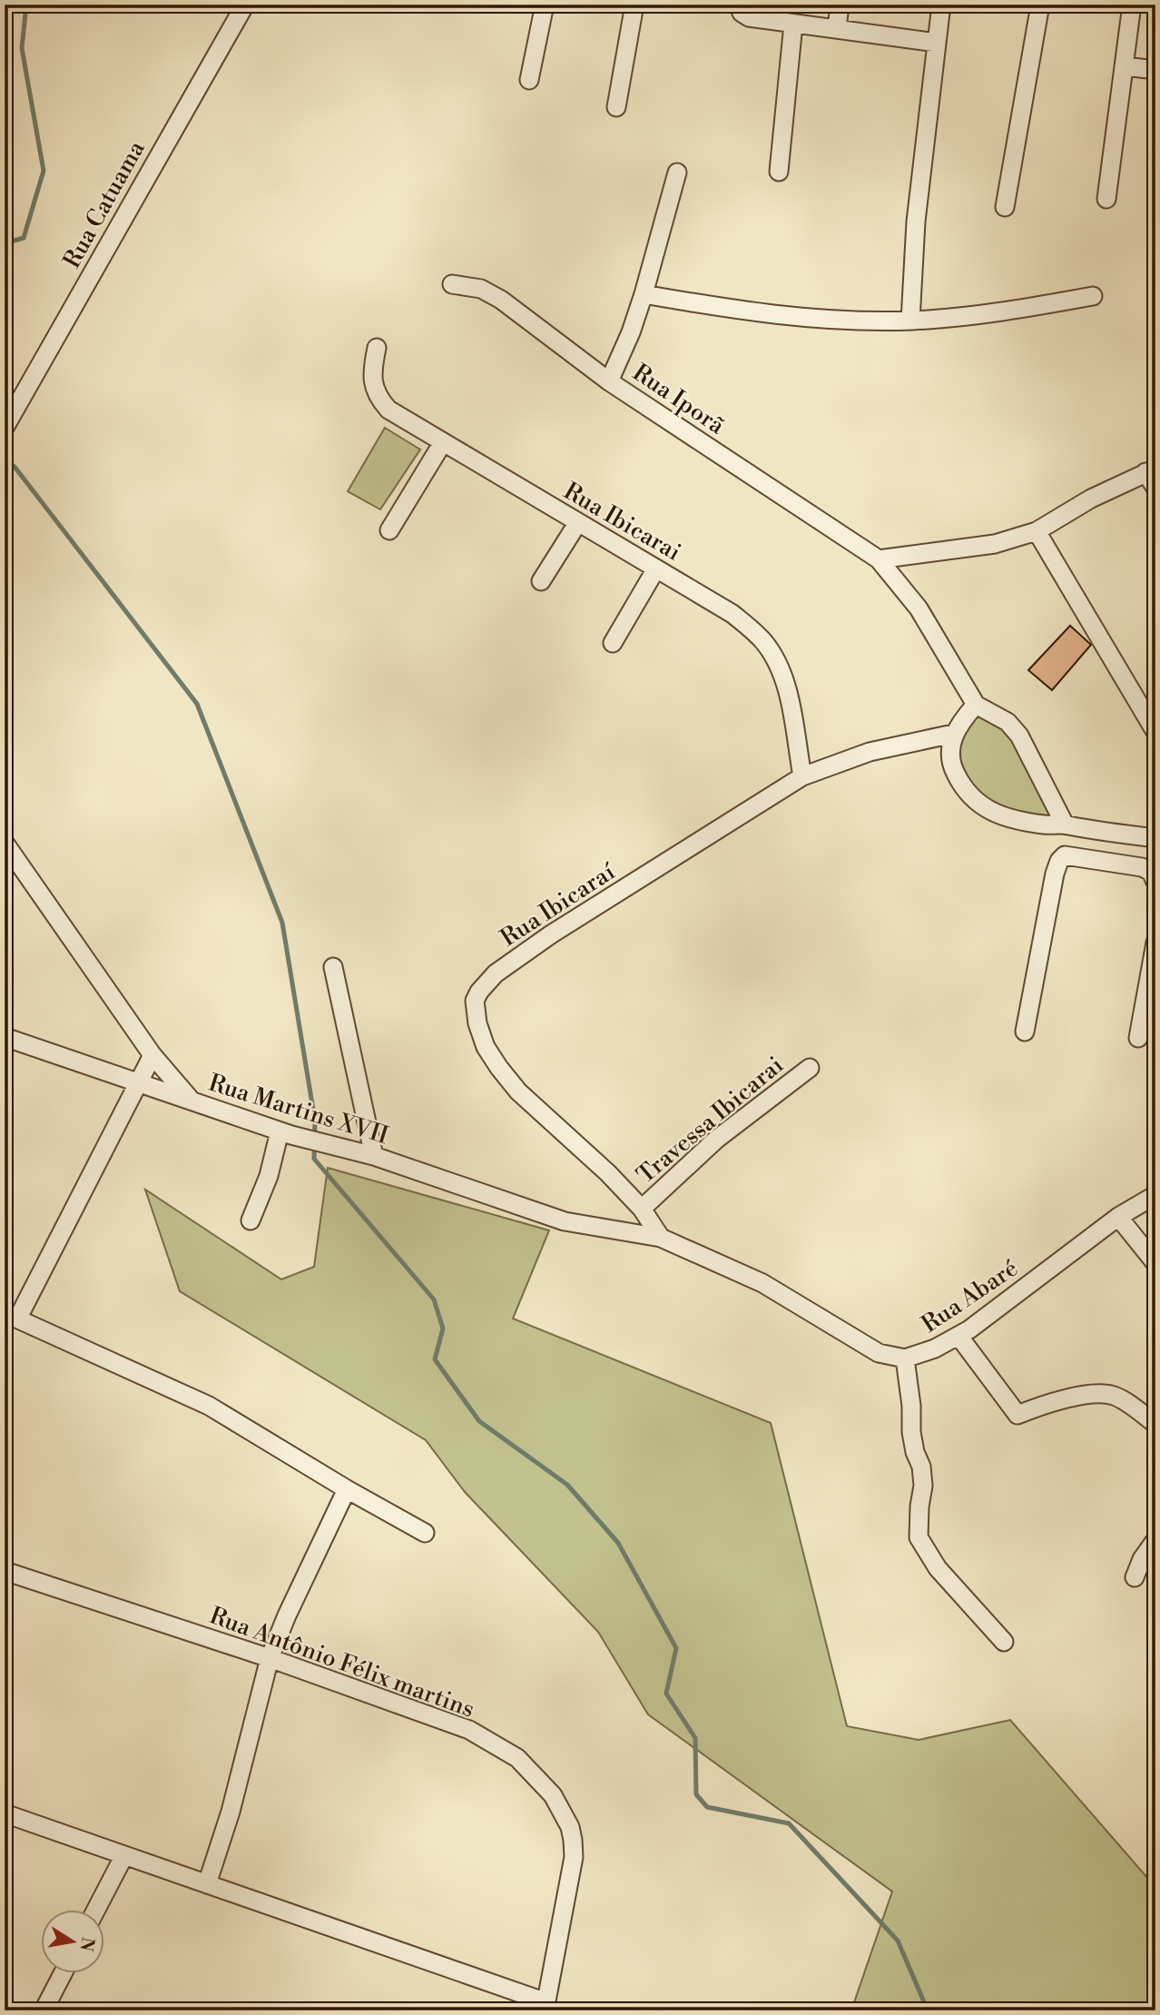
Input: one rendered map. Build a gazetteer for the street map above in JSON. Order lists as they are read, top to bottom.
{
  "streets": {
    "street": [
      "Rua Catuama",
      "Rua Iporã",
      "Rua Ibicarai",
      "Rua Ibicaraí",
      "Rua Martins XVII",
      "Travessa Ibicarai",
      "Rua Abaré",
      "Rua Antônio Félix martins"
    ]
  },
  "crossings": [
    ["Rua Ibicarai", "Rua Ibicaraí"],
    ["Rua Ibicaraí", "Rua Martins XVII"],
    ["Rua Ibicaraí", "Travessa Ibicarai"],
    ["Rua Ibicaraí", "Rua Abaré"],
    ["Rua Martins XVII", "Rua Abaré"]
  ],
  "north": "right"
}
